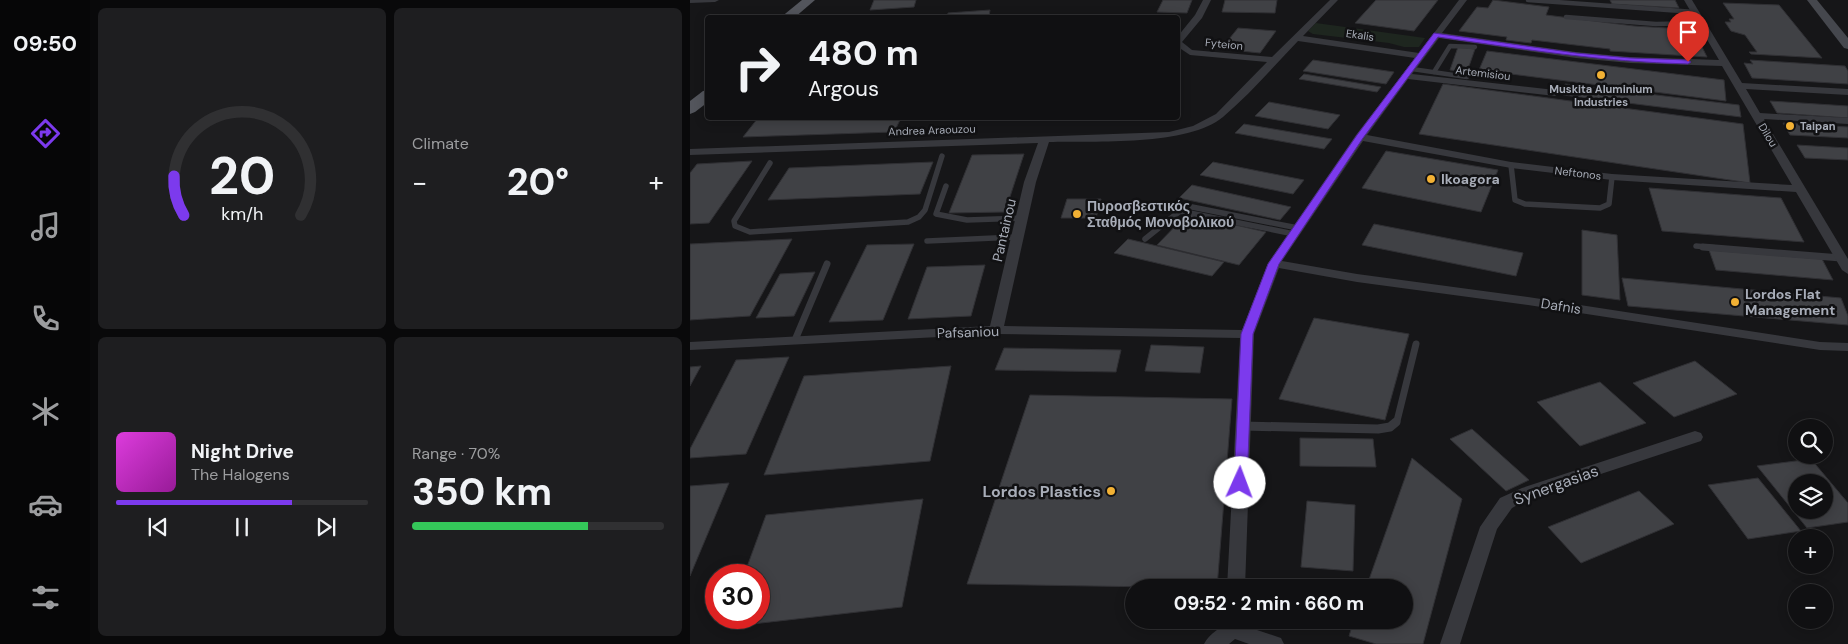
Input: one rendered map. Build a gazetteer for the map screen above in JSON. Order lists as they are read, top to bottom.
{
  "streets": {
    "street": [
      "Ekalis",
      "Fyteion",
      "Artemisiou",
      "Andrea Araouzou",
      "Dilou",
      "Neftonos",
      "Pantainou",
      "Dafnis",
      "Pafsaniou",
      "Synergasias"
    ]
  },
  "crossings": [
    ["Ekalis", "Andrea Araouzou"],
    ["Fyteion", "Andrea Araouzou"],
    ["Andrea Araouzou", "Pantainou"],
    ["Dilou", "Neftonos"],
    ["Pantainou", "Pafsaniou"]
  ],
  "places": [
    "Muskita Aluminium Industries",
    "Taipan",
    "Ikoagora",
    "Πυροσβεστικός Σταθμός Μονοβολικού",
    "Lordos Flat Management",
    "Lordos Plastics"
  ],
  "page": {
    "tabs": "09:50",
    "tile": [
      "Climate",
      ["Range · 70%", "350 km"]
    ],
    "turn": ["480 m", "Argous"],
    "heat": ["−", "20°", "+"],
    "map_buttons": ["+", "−"],
    "song": ["Night Drive", "The Halogens"],
    "limit": "30",
    "trip": "09:52 · 2 min · 660 m",
    "gauge": ["20", "km/h"]
  }
}
